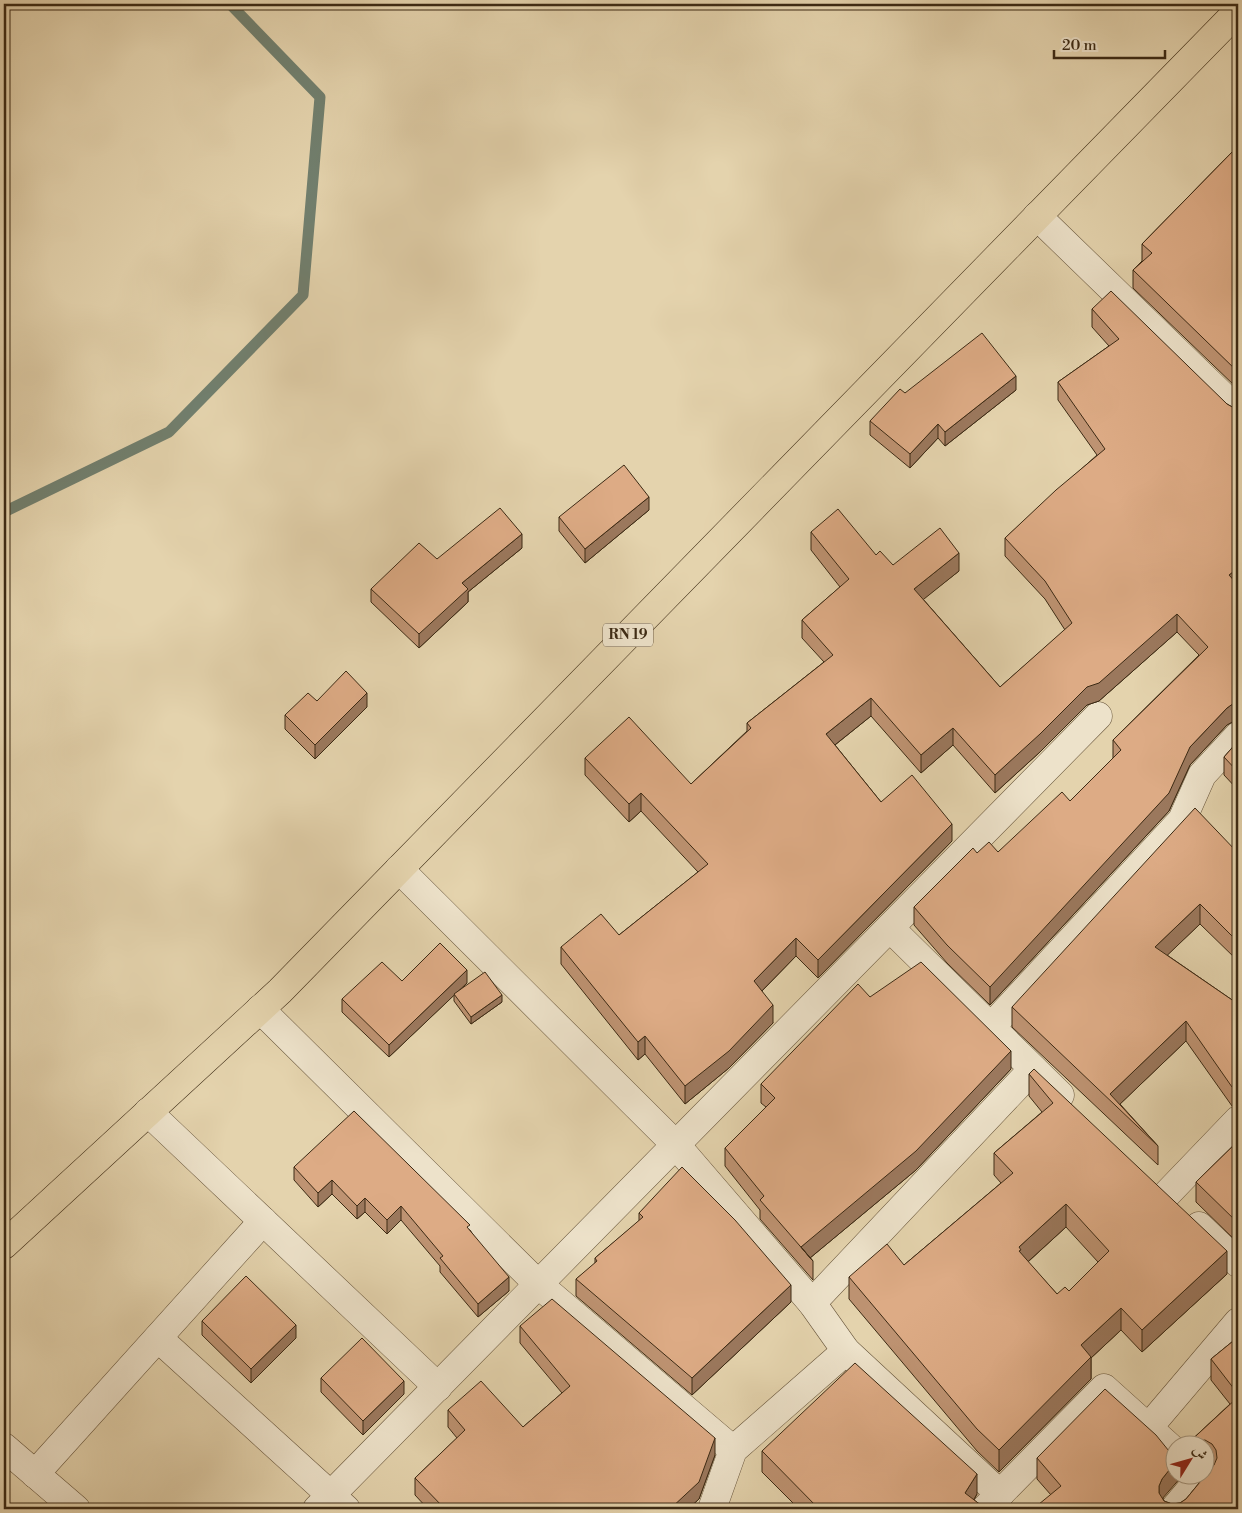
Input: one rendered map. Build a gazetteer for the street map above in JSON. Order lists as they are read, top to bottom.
{
  "streets": {
    "main road": ["RN 19"]
  },
  "scale_bar": "20 m",
  "north": "top right"
}
